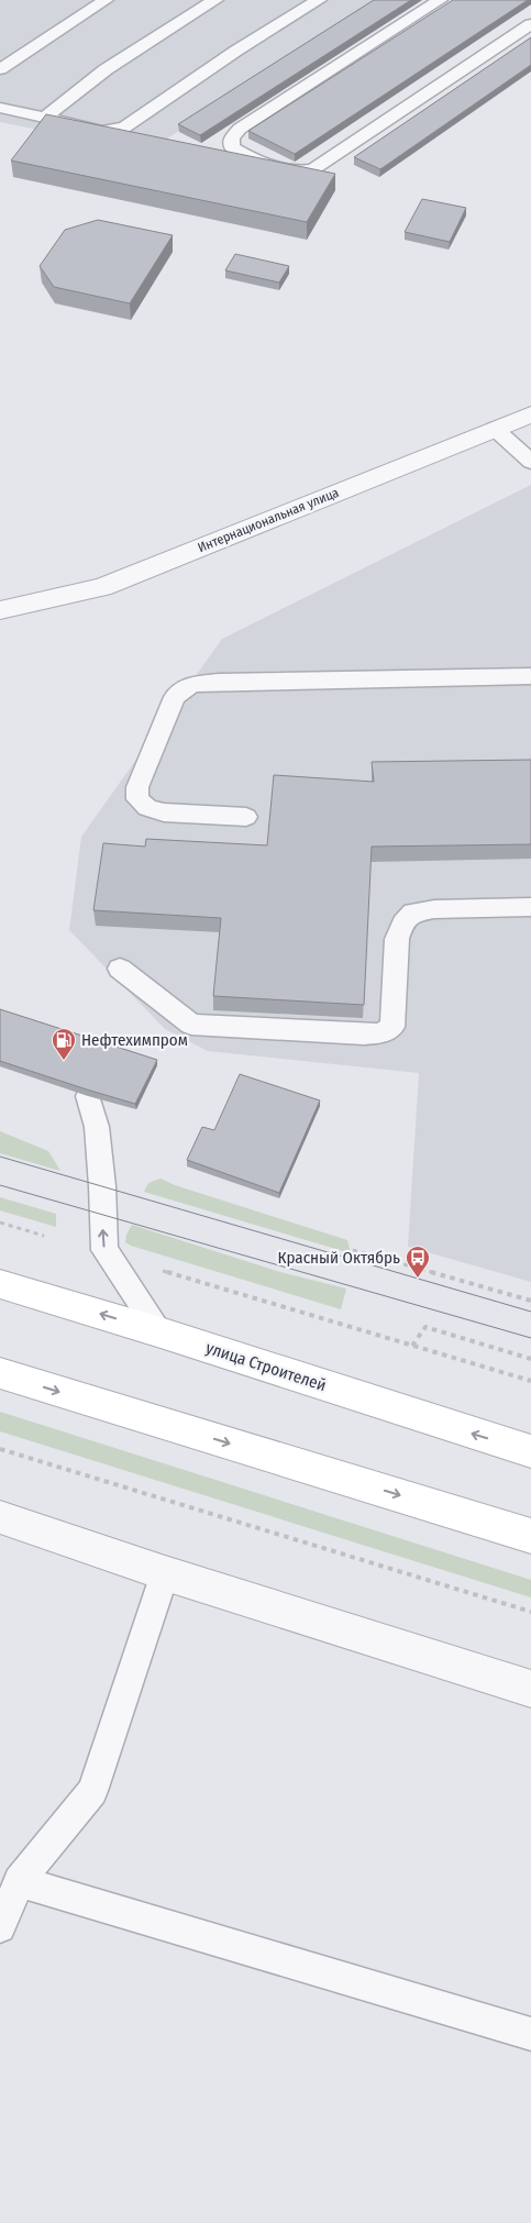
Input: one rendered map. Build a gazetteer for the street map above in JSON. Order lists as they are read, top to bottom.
{
  "streets": {
    "main road": ["улица Строителей"],
    "street": ["Интернациональная улица"]
  },
  "places": {
    "fuel station": ["Нефтехимпром"],
    "bus stop": ["Красный Октябрь"]
  }
}
